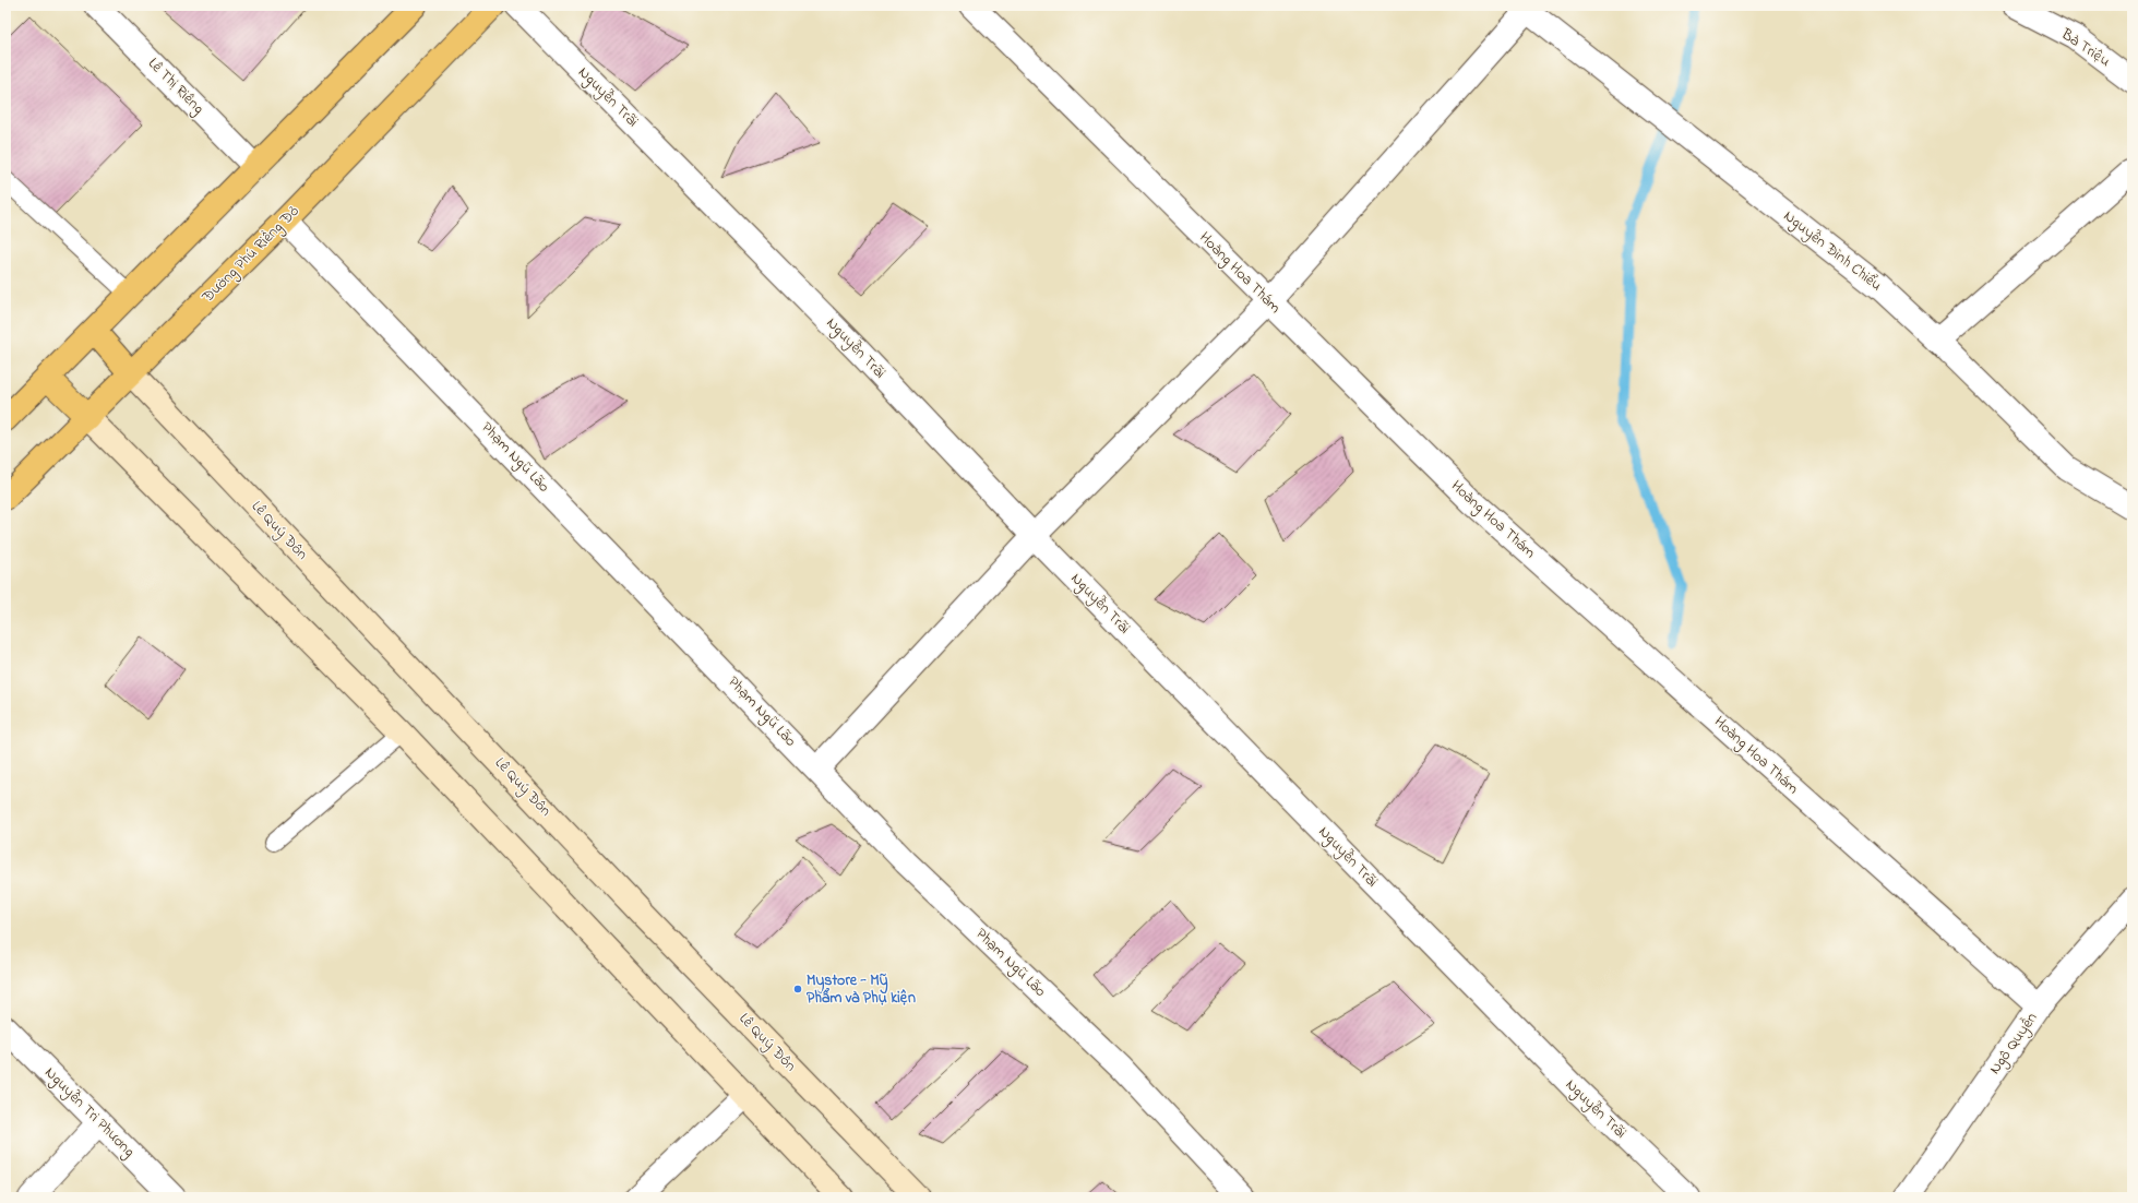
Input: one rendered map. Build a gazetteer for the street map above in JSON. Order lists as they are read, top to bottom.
{
  "streets": {
    "main road": ["Đường Phú Riềng Đỏ", "Lê Quý Đôn"],
    "street": [
      "Bà Triệu",
      "Lê Thị Riêng",
      "Nguyễn Trãi",
      "Nguyễn Đình Chiểu",
      "Hoàng Hoa Thám",
      "Phạm Ngũ Lão",
      "Ngô Quyền",
      "Nguyễn Tri Phương"
    ]
  },
  "crossings": [
    ["Đường Phú Riềng Đỏ", "Phạm Ngũ Lão"],
    ["Đường Phú Riềng Đỏ", "Lê Quý Đôn"],
    ["Hoàng Hoa Thám", "Ngô Quyền"]
  ],
  "places": ["Mystore - Mỹ Phẩm và Phụ kiện"]
}
